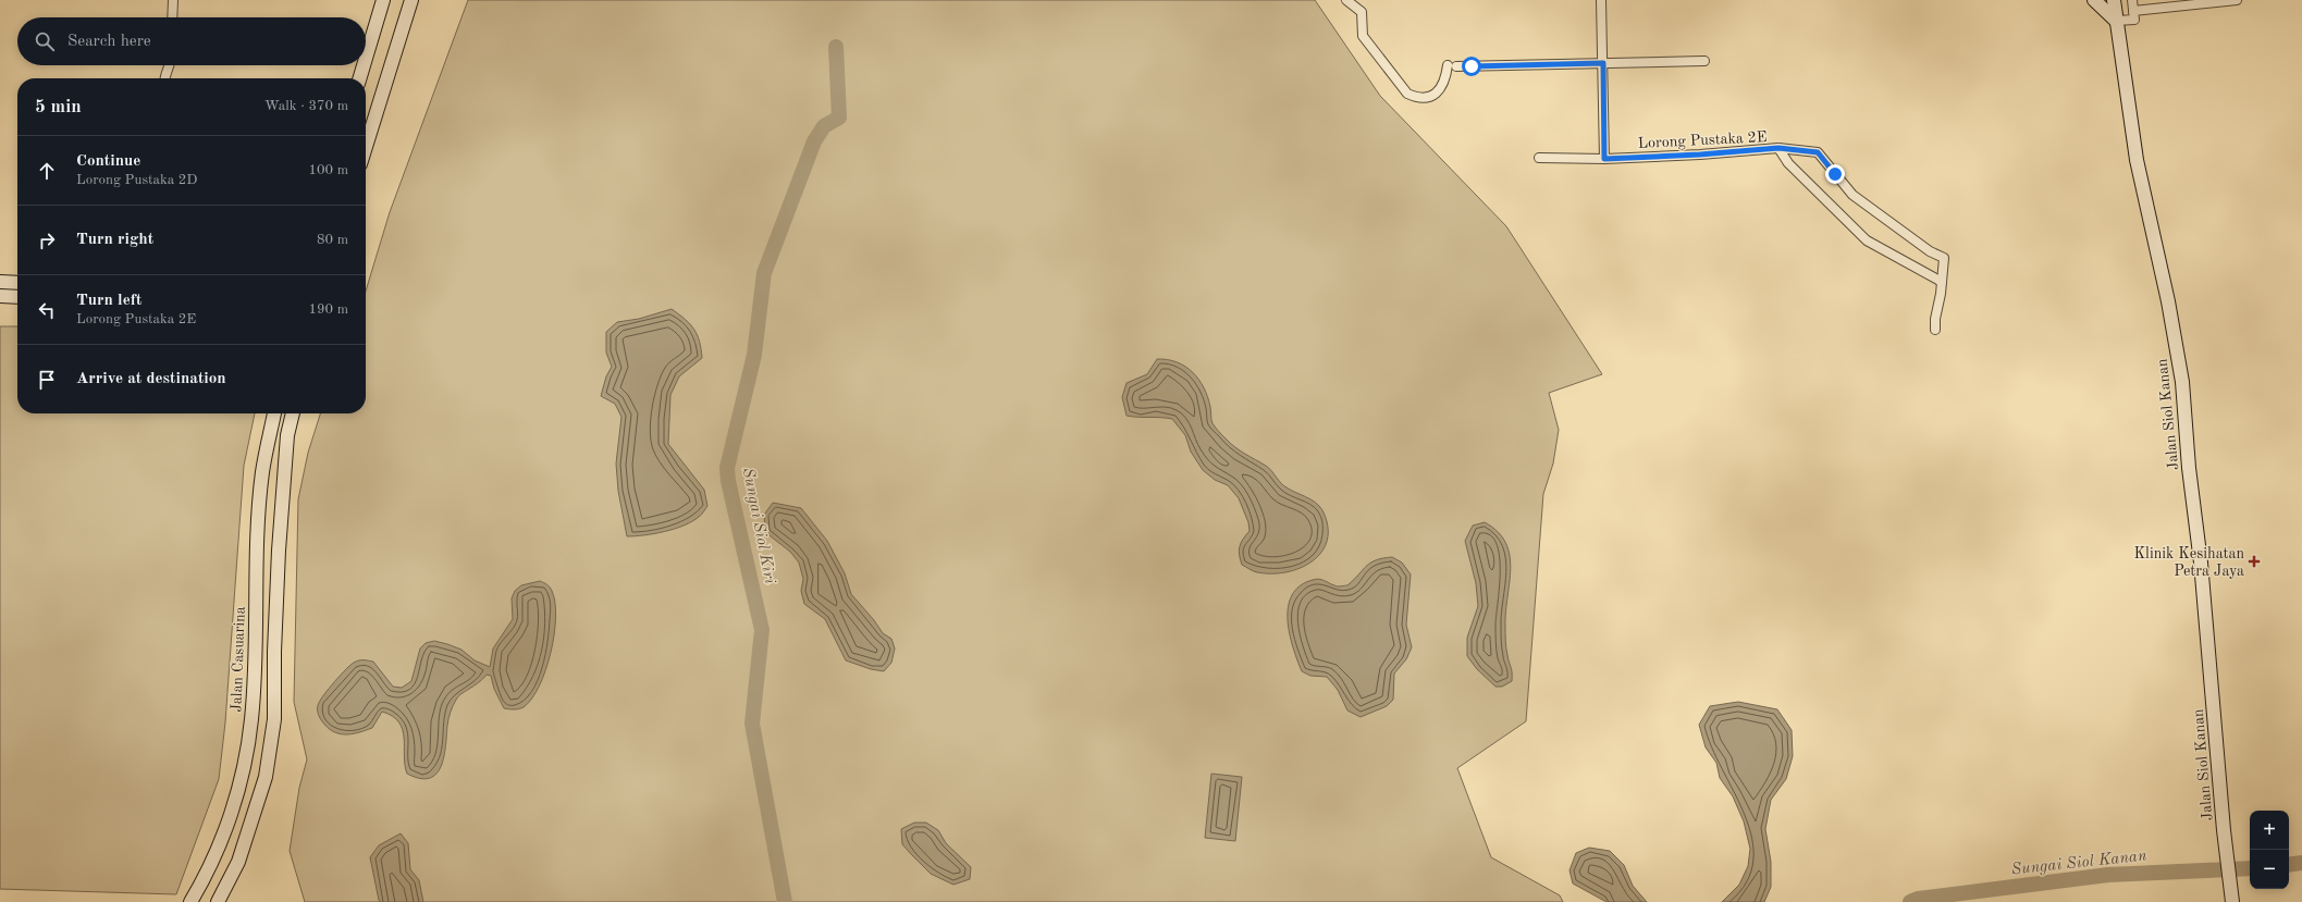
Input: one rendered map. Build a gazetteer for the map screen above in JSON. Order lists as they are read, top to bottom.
{
  "streets": {
    "main road": ["Jalan Siol Kanan", "Jalan Casuarina"],
    "street": ["Lorong Pustaka 2E"]
  },
  "water": ["Sungai Siol Kiri", "Sungai Siol Kanan"],
  "places": {
    "health": ["Klinik Kesihatan Petra Jaya"]
  },
  "page": {
    "search": "Search here",
    "heading": ["5 min", "Walk · 370 m"],
    "list": [
      ["Continue", "Lorong Pustaka 2D", "100 m"],
      ["Turn right", "80 m"],
      ["Turn left", "Lorong Pustaka 2E", "190 m"],
      "Arrive at destination"
    ],
    "map_buttons": ["+", "−"]
  }
}
